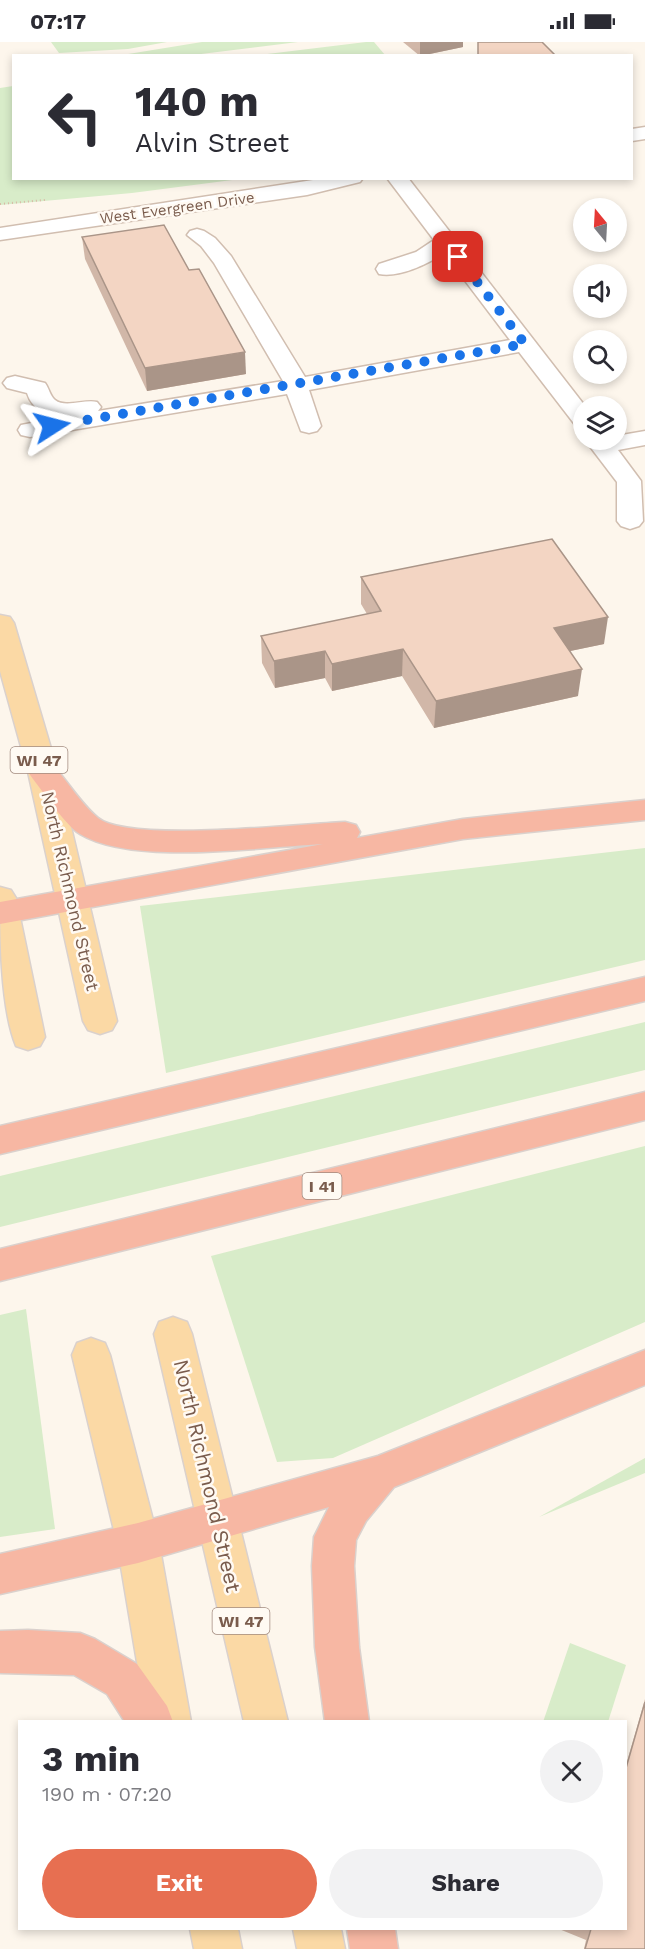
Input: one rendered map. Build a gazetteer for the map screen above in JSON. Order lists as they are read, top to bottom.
{
  "streets": {
    "highway": ["I 41"],
    "main road": ["WI 47", "North Richmond Street"],
    "street": ["West Evergreen Drive"]
  },
  "north": "top",
  "page": {
    "status": "07:17",
    "turn": ["140 m", "Alvin Street"],
    "heading": ["3 min", "190 m · 07:20"],
    "buttons": ["Exit", "Share"]
  }
}
